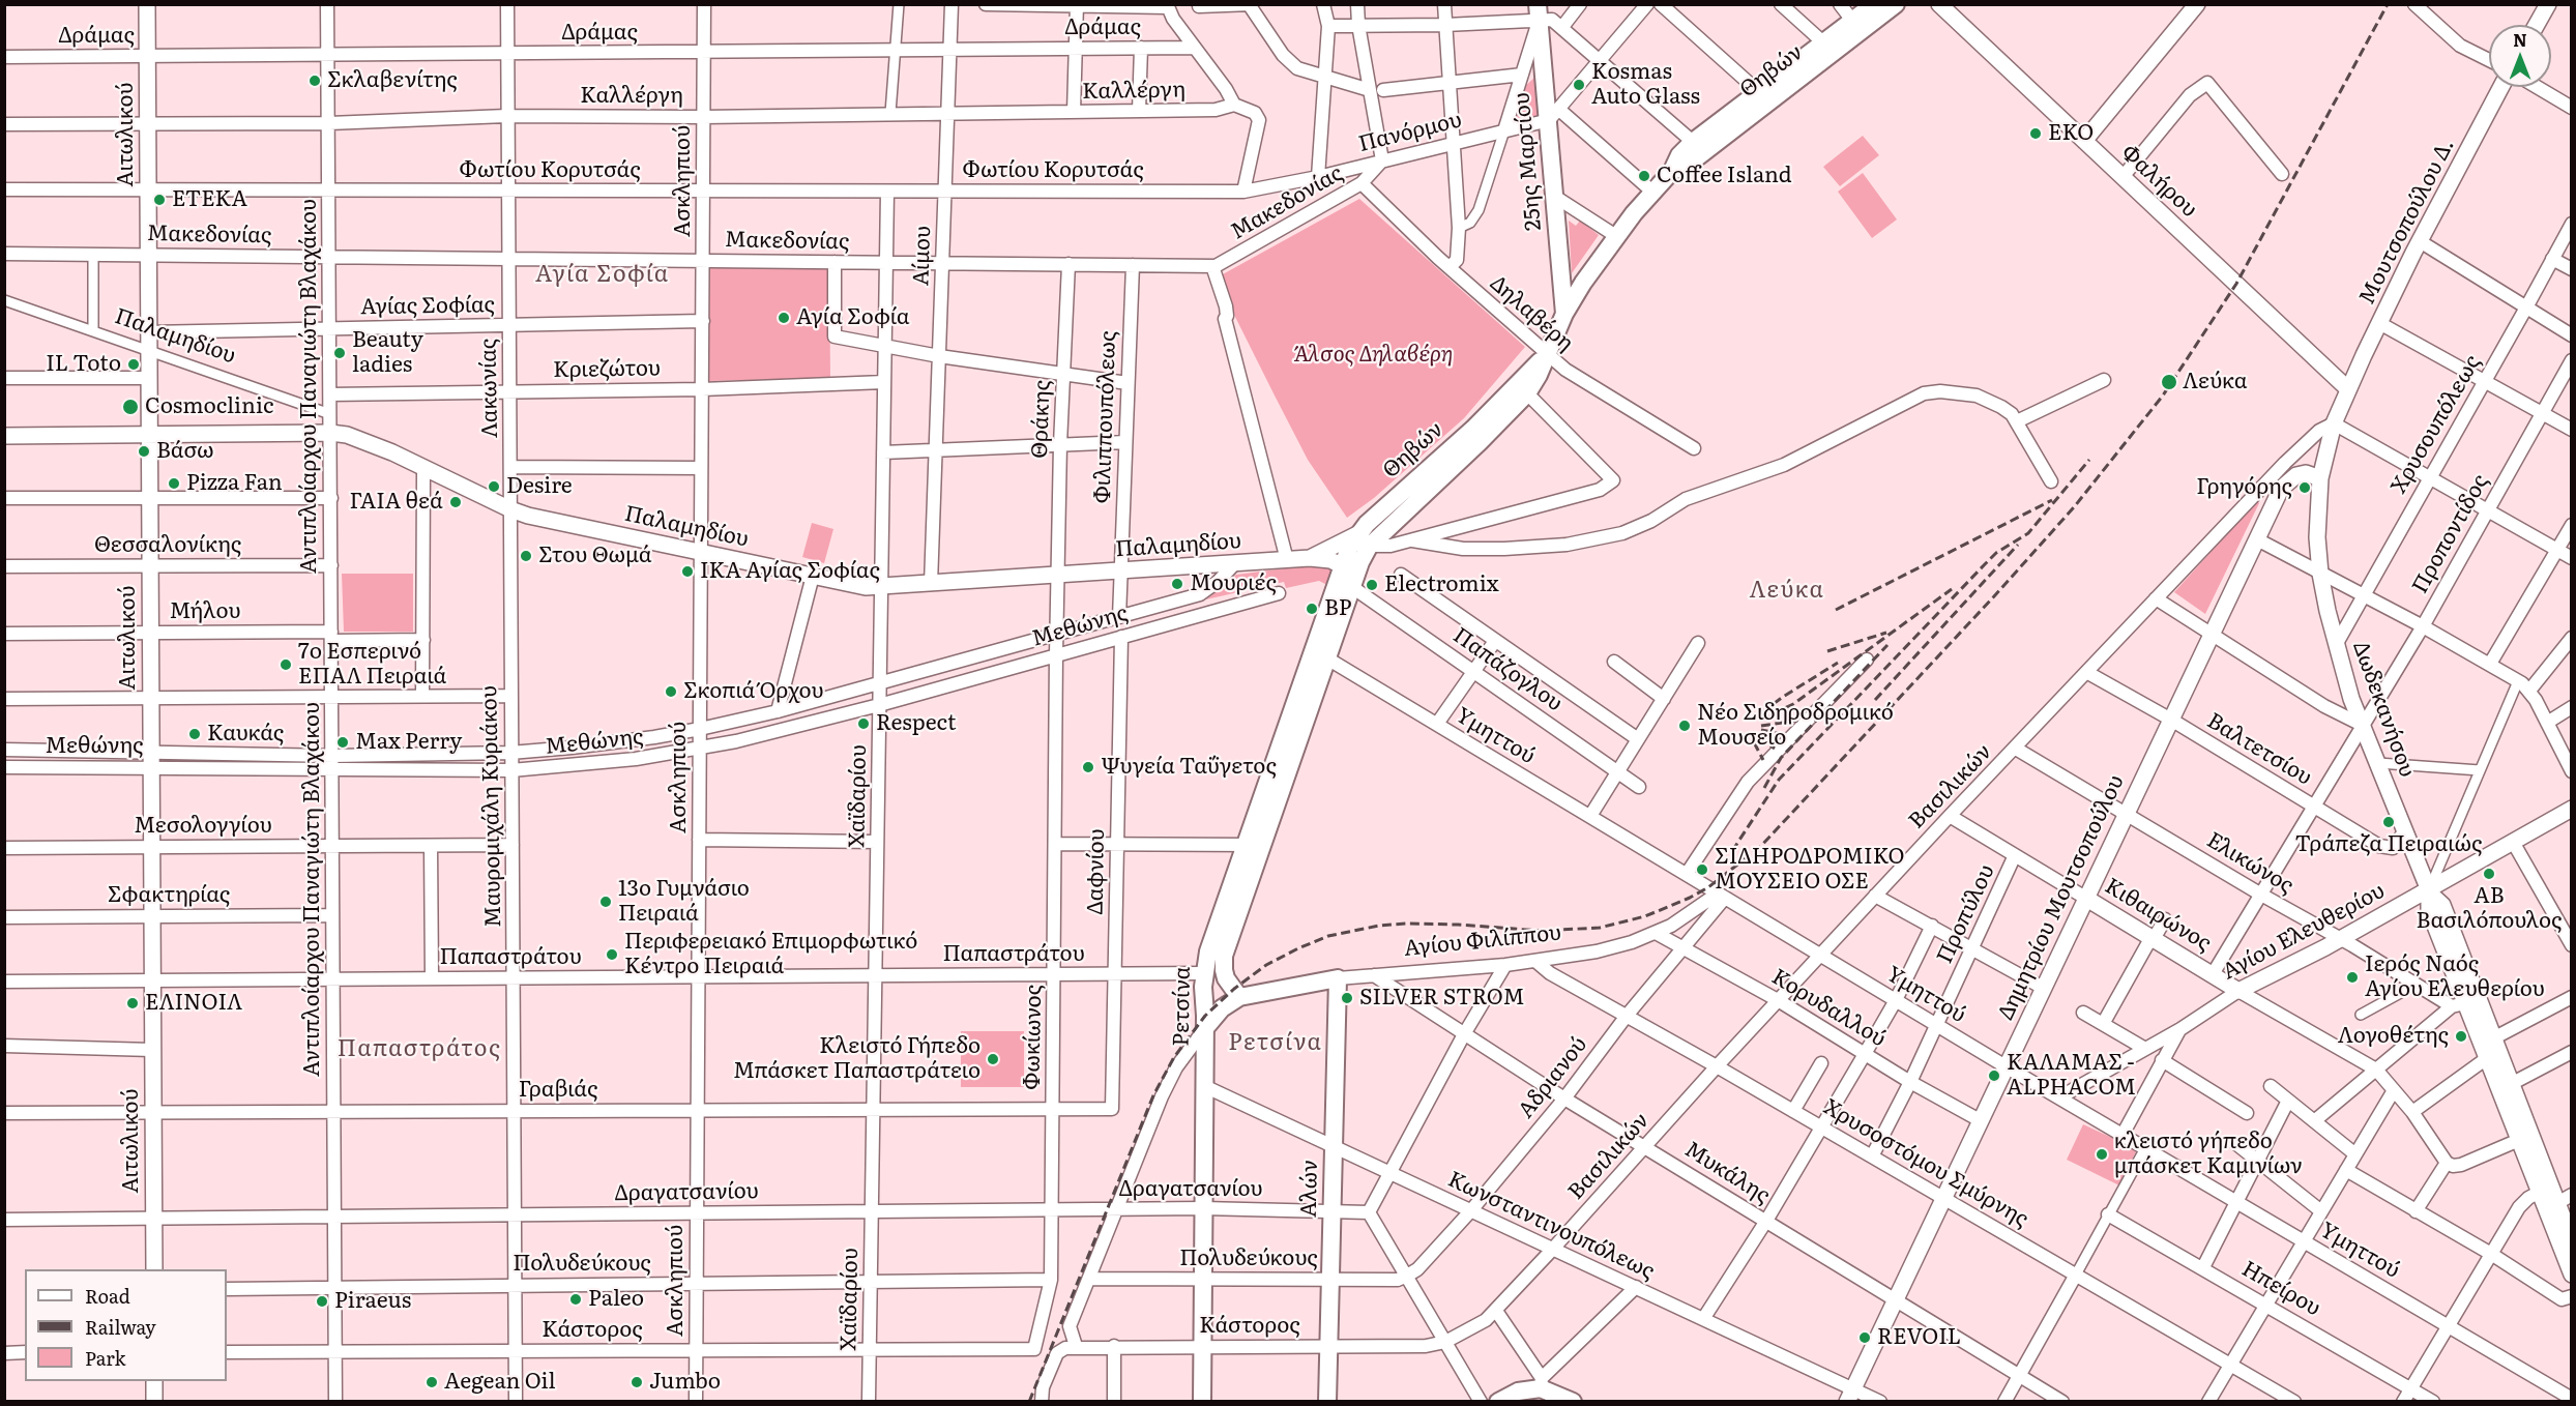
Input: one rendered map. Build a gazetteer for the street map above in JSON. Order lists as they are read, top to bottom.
{
  "streets": {
    "main road": [
      "Θηβών",
      "25ης Μαρτίου",
      "Αγίου Φιλίππου",
      "Ρετσίνα",
      "Αλών"
    ],
    "street": [
      "Δράμας",
      "Καλλέργη",
      "Πανόρμου",
      "Αιτωλικού",
      "Φωτίου Κορυτσάς",
      "Ασκληπιού",
      "Φαλήρου",
      "Μακεδονίας",
      "Μουτσοπούλου Δ.",
      "Αίμου",
      "Αγίας Σοφίας",
      "Δηλαβέρη",
      "Παλαμηδίου",
      "Κριεζώτου",
      "Αντιπλοίαρχου Παναγιώτη Βλαχάκου",
      "Λακωνίας",
      "Φιλιππουπόλεως",
      "Θράκης",
      "Χρυσουπόλεως",
      "Προποντίδος",
      "Θεσσαλονίκης",
      "Μήλου",
      "Μεθώνης",
      "Παπάζογλου",
      "Δωδεκανήσου",
      "Υμηττού",
      "Βαλτετσίου",
      "Βασιλικών",
      "Χαϊδαρίου",
      "Μαυρομιχάλη Κυριάκου",
      "Μεσολογγίου",
      "Ελικώνος",
      "Δαφνίου",
      "Σφακτηρίας",
      "Δημητρίου Μουτσοπούλου",
      "Προπύλου",
      "Κιθαιρώνος",
      "Αγίου Ελευθερίου",
      "Παπαστράτου",
      "Κορυδαλλού",
      "Φωκίωνος",
      "Αδριανού",
      "Γραβιάς",
      "Χρυσοστόμου Σμύρνης",
      "Μυκάλης",
      "Δραγατσανίου",
      "Κωνσταντινουπόλεως",
      "Πολυδεύκους",
      "Ηπείρου",
      "Κάστορος"
    ]
  },
  "crossings": [
    ["Δράμας", "Αιτωλικού"],
    ["Δράμας", "Ασκληπιού"],
    ["Δράμας", "Αίμου"],
    ["Δράμας", "Αντιπλοίαρχου Παναγιώτη Βλαχάκου"],
    ["Δράμας", "Λακωνίας"],
    ["Θηβών", "25ης Μαρτίου"],
    ["Θηβών", "Δηλαβέρη"],
    ["Θηβών", "Παλαμηδίου"],
    ["Θηβών", "Παπάζογλου"],
    ["Θηβών", "Ρετσίνα"],
    ["Καλλέργη", "Αιτωλικού"],
    ["Καλλέργη", "Ασκληπιού"],
    ["Καλλέργη", "Αίμου"],
    ["Καλλέργη", "Αντιπλοίαρχου Παναγιώτη Βλαχάκου"],
    ["Καλλέργη", "Λακωνίας"],
    ["Πανόρμου", "25ης Μαρτίου"],
    ["Πανόρμου", "Φωτίου Κορυτσάς"],
    ["Πανόρμου", "Μακεδονίας"],
    ["Αιτωλικού", "Φωτίου Κορυτσάς"],
    ["Αιτωλικού", "Μακεδονίας"],
    ["Αιτωλικού", "Αγίας Σοφίας"],
    ["Αιτωλικού", "Παλαμηδίου"],
    ["Αιτωλικού", "Θεσσαλονίκης"],
    ["Αιτωλικού", "Μήλου"],
    ["Αιτωλικού", "Μεθώνης"],
    ["Αιτωλικού", "Μεσολογγίου"],
    ["Αιτωλικού", "Σφακτηρίας"],
    ["Αιτωλικού", "Παπαστράτου"],
    ["Αιτωλικού", "Γραβιάς"],
    ["Αιτωλικού", "Δραγατσανίου"],
    ["Φωτίου Κορυτσάς", "Ασκληπιού"],
    ["Φωτίου Κορυτσάς", "Αίμου"],
    ["Φωτίου Κορυτσάς", "Αντιπλοίαρχου Παναγιώτη Βλαχάκου"],
    ["Φωτίου Κορυτσάς", "Λακωνίας"],
    ["Φωτίου Κορυτσάς", "Χαϊδαρίου"],
    ["Ασκληπιού", "Μακεδονίας"],
    ["Ασκληπιού", "Αγίας Σοφίας"],
    ["Ασκληπιού", "Παλαμηδίου"],
    ["Ασκληπιού", "Κριεζώτου"],
    ["Ασκληπιού", "Μεθώνης"],
    ["Ασκληπιού", "Παπαστράτου"],
    ["Ασκληπιού", "Γραβιάς"],
    ["Ασκληπιού", "Δραγατσανίου"],
    ["Ασκληπιού", "Πολυδεύκους"],
    ["Ασκληπιού", "Κάστορος"],
    ["Φαλήρου", "Μουτσοπούλου Δ."],
    ["Φαλήρου", "Δωδεκανήσου"],
    ["Μακεδονίας", "Αίμου"],
    ["Μακεδονίας", "Δηλαβέρη"],
    ["Μακεδονίας", "Αντιπλοίαρχου Παναγιώτη Βλαχάκου"],
    ["Μακεδονίας", "Λακωνίας"],
    ["Μακεδονίας", "Φιλιππουπόλεως"],
    ["Μακεδονίας", "Θράκης"],
    ["Μακεδονίας", "Χαϊδαρίου"],
    ["Μουτσοπούλου Δ.", "Δωδεκανήσου"],
    ["Αίμου", "Παλαμηδίου"],
    ["Αγίας Σοφίας", "Αντιπλοίαρχου Παναγιώτη Βλαχάκου"],
    ["Αγίας Σοφίας", "Λακωνίας"],
    ["Παλαμηδίου", "Αντιπλοίαρχου Παναγιώτη Βλαχάκου"],
    ["Παλαμηδίου", "Λακωνίας"],
    ["Παλαμηδίου", "Φιλιππουπόλεως"],
    ["Παλαμηδίου", "Θράκης"],
    ["Παλαμηδίου", "Μεθώνης"],
    ["Παλαμηδίου", "Παπάζογλου"],
    ["Παλαμηδίου", "Χαϊδαρίου"],
    ["Παλαμηδίου", "Μαυρομιχάλη Κυριάκου"],
    ["Παλαμηδίου", "Ρετσίνα"],
    ["Παλαμηδίου", "Φωκίωνος"],
    ["Κριεζώτου", "Αντιπλοίαρχου Παναγιώτη Βλαχάκου"],
    ["Κριεζώτου", "Λακωνίας"],
    ["Κριεζώτου", "Χαϊδαρίου"],
    ["Αντιπλοίαρχου Παναγιώτη Βλαχάκου", "Θεσσαλονίκης"],
    ["Αντιπλοίαρχου Παναγιώτη Βλαχάκου", "Μήλου"],
    ["Αντιπλοίαρχου Παναγιώτη Βλαχάκου", "Μεθώνης"],
    ["Αντιπλοίαρχου Παναγιώτη Βλαχάκου", "Μεσολογγίου"],
    ["Αντιπλοίαρχου Παναγιώτη Βλαχάκου", "Σφακτηρίας"],
    ["Αντιπλοίαρχου Παναγιώτη Βλαχάκου", "Παπαστράτου"],
    ["Αντιπλοίαρχου Παναγιώτη Βλαχάκου", "Γραβιάς"],
    ["Αντιπλοίαρχου Παναγιώτη Βλαχάκου", "Δραγατσανίου"],
    ["Αντιπλοίαρχου Παναγιώτη Βλαχάκου", "Πολυδεύκους"],
    ["Αντιπλοίαρχου Παναγιώτη Βλαχάκου", "Κάστορος"],
    ["Λακωνίας", "Μαυρομιχάλη Κυριάκου"],
    ["Θράκης", "Φωκίωνος"],
    ["Χρυσουπόλεως", "Δωδεκανήσου"],
    ["Προποντίδος", "Δωδεκανήσου"],
    ["Προποντίδος", "Βαλτετσίου"],
    ["Προποντίδος", "Ελικώνος"],
    ["Προποντίδος", "Κιθαιρώνος"],
    ["Μεθώνης", "Χαϊδαρίου"],
    ["Μεθώνης", "Μαυρομιχάλη Κυριάκου"],
    ["Μεθώνης", "Δαφνίου"],
    ["Μεθώνης", "Φωκίωνος"],
    ["Παπάζογλου", "Ρετσίνα"],
    ["Δωδεκανήσου", "Βαλτετσίου"],
    ["Δωδεκανήσου", "Βασιλικών"],
    ["Δωδεκανήσου", "Ελικώνος"],
    ["Δωδεκανήσου", "Δημητρίου Μουτσοπούλου"],
    ["Δωδεκανήσου", "Αγίου Ελευθερίου"],
    ["Υμηττού", "Βασιλικών"],
    ["Υμηττού", "Δημητρίου Μουτσοπούλου"],
    ["Υμηττού", "Προπύλου"],
    ["Υμηττού", "Αγίου Ελευθερίου"],
    ["Υμηττού", "Αγίου Φιλίππου"],
    ["Υμηττού", "Ρετσίνα"],
    ["Υμηττού", "Αδριανού"],
    ["Βαλτετσίου", "Βασιλικών"],
    ["Βαλτετσίου", "Δημητρίου Μουτσοπούλου"],
    ["Βασιλικών", "Ελικώνος"],
    ["Βασιλικών", "Κιθαιρώνος"],
    ["Βασιλικών", "Κορυδαλλού"],
    ["Βασιλικών", "Χρυσοστόμου Σμύρνης"],
    ["Βασιλικών", "Μυκάλης"],
    ["Βασιλικών", "Κωνσταντινουπόλεως"],
    ["Βασιλικών", "Κάστορος"],
    ["Χαϊδαρίου", "Παπαστράτου"],
    ["Χαϊδαρίου", "Γραβιάς"],
    ["Χαϊδαρίου", "Δραγατσανίου"],
    ["Χαϊδαρίου", "Πολυδεύκους"],
    ["Χαϊδαρίου", "Κάστορος"],
    ["Μαυρομιχάλη Κυριάκου", "Μεσολογγίου"],
    ["Μαυρομιχάλη Κυριάκου", "Παπαστράτου"],
    ["Μαυρομιχάλη Κυριάκου", "Γραβιάς"],
    ["Μαυρομιχάλη Κυριάκου", "Δραγατσανίου"],
    ["Μαυρομιχάλη Κυριάκου", "Πολυδεύκους"],
    ["Μαυρομιχάλη Κυριάκου", "Κάστορος"],
    ["Ελικώνος", "Δημητρίου Μουτσοπούλου"],
    ["Ελικώνος", "Αγίου Ελευθερίου"],
    ["Δαφνίου", "Παπαστράτου"],
    ["Δαφνίου", "Γραβιάς"],
    ["Δημητρίου Μουτσοπούλου", "Κιθαιρώνος"],
    ["Δημητρίου Μουτσοπούλου", "Κορυδαλλού"],
    ["Δημητρίου Μουτσοπούλου", "Χρυσοστόμου Σμύρνης"],
    ["Δημητρίου Μουτσοπούλου", "Μυκάλης"],
    ["Δημητρίου Μουτσοπούλου", "Κωνσταντινουπόλεως"],
    ["Προπύλου", "Κιθαιρώνος"],
    ["Προπύλου", "Κορυδαλλού"],
    ["Προπύλου", "Χρυσοστόμου Σμύρνης"],
    ["Κιθαιρώνος", "Αγίου Ελευθερίου"],
    ["Αγίου Φιλίππου", "Ρετσίνα"],
    ["Αγίου Φιλίππου", "Κορυδαλλού"],
    ["Αγίου Φιλίππου", "Αδριανού"],
    ["Αγίου Φιλίππου", "Χρυσοστόμου Σμύρνης"],
    ["Αγίου Φιλίππου", "Μυκάλης"],
    ["Αγίου Φιλίππου", "Αλών"],
    ["Παπαστράτου", "Ρετσίνα"],
    ["Παπαστράτου", "Φωκίωνος"],
    ["Ρετσίνα", "Δραγατσανίου"],
    ["Ρετσίνα", "Κωνσταντινουπόλεως"],
    ["Ρετσίνα", "Πολυδεύκους"],
    ["Ρετσίνα", "Κάστορος"],
    ["Κορυδαλλού", "Αδριανού"],
    ["Φωκίωνος", "Γραβιάς"],
    ["Φωκίωνος", "Δραγατσανίου"],
    ["Φωκίωνος", "Πολυδεύκους"],
    ["Φωκίωνος", "Κάστορος"],
    ["Αδριανού", "Χρυσοστόμου Σμύρνης"],
    ["Αδριανού", "Μυκάλης"],
    ["Αδριανού", "Κωνσταντινουπόλεως"],
    ["Αδριανού", "Πολυδεύκους"],
    ["Αλών", "Δραγατσανίου"],
    ["Αλών", "Κωνσταντινουπόλεως"],
    ["Αλών", "Πολυδεύκους"],
    ["Αλών", "Κάστορος"]
  ],
  "districts": [
    "Αγία Σοφία",
    "Λεύκα",
    "Ρετσίνα",
    "Παπαστράτος"
  ],
  "parks": ["Άλσος Δηλαβέρη"],
  "places": [
    "Σκλαβενίτης",
    "Kosmas Auto Glass",
    "EKO",
    "Coffee Island",
    "ΕΤΕΚΑ",
    "Αγία Σοφία",
    "Beauty ladies",
    "IL Toto",
    "Λεύκα",
    "Cosmoclinic",
    "Βάσω",
    "Pizza Fan",
    "Desire",
    "Γρηγόρης",
    "ΓΑΙΑ θεά",
    "Στου Θωμά",
    "ΙΚΑ Αγίας Σοφίας",
    "Μουριές",
    "Electromix",
    "BP",
    "7o Εσπερινό ΕΠΑΛ Πειραιά",
    "Σκοπιά Όρχου",
    "Respect",
    "Νέο Σιδηροδρομικό Μουσείο",
    "Καυκάς",
    "Max Perry",
    "Ψυγεία Ταΰγετος",
    "Τράπεζα Πειραιώς",
    "ΣΙΔΗΡΟΔΡΟΜΙΚΟ ΜΟΥΣΕΙΟ ΟΣΕ",
    "ΑΒ Βασιλόπουλος",
    "13ο Γυμνάσιο Πειραιά",
    "Περιφερειακό Επιμορφωτικό Κέντρο Πειραιά",
    "Ιερός Ναός Αγίου Ελευθερίου",
    "SILVER STROM",
    "ΕΛΙΝΟΙΛ",
    "Λογοθέτης",
    "Κλειστό Γήπεδο Μπάσκετ Παπαστράτειο",
    "ΚΑΛΑΜΑΣ - ALPHACOM",
    "κλειστό γήπεδο μπάσκετ Καμινίων",
    "Paleo",
    "Piraeus",
    "REVOIL",
    "Aegean Oil",
    "Jumbo"
  ],
  "legend": ["Road", "Railway", "Park"],
  "north": "top"
}
